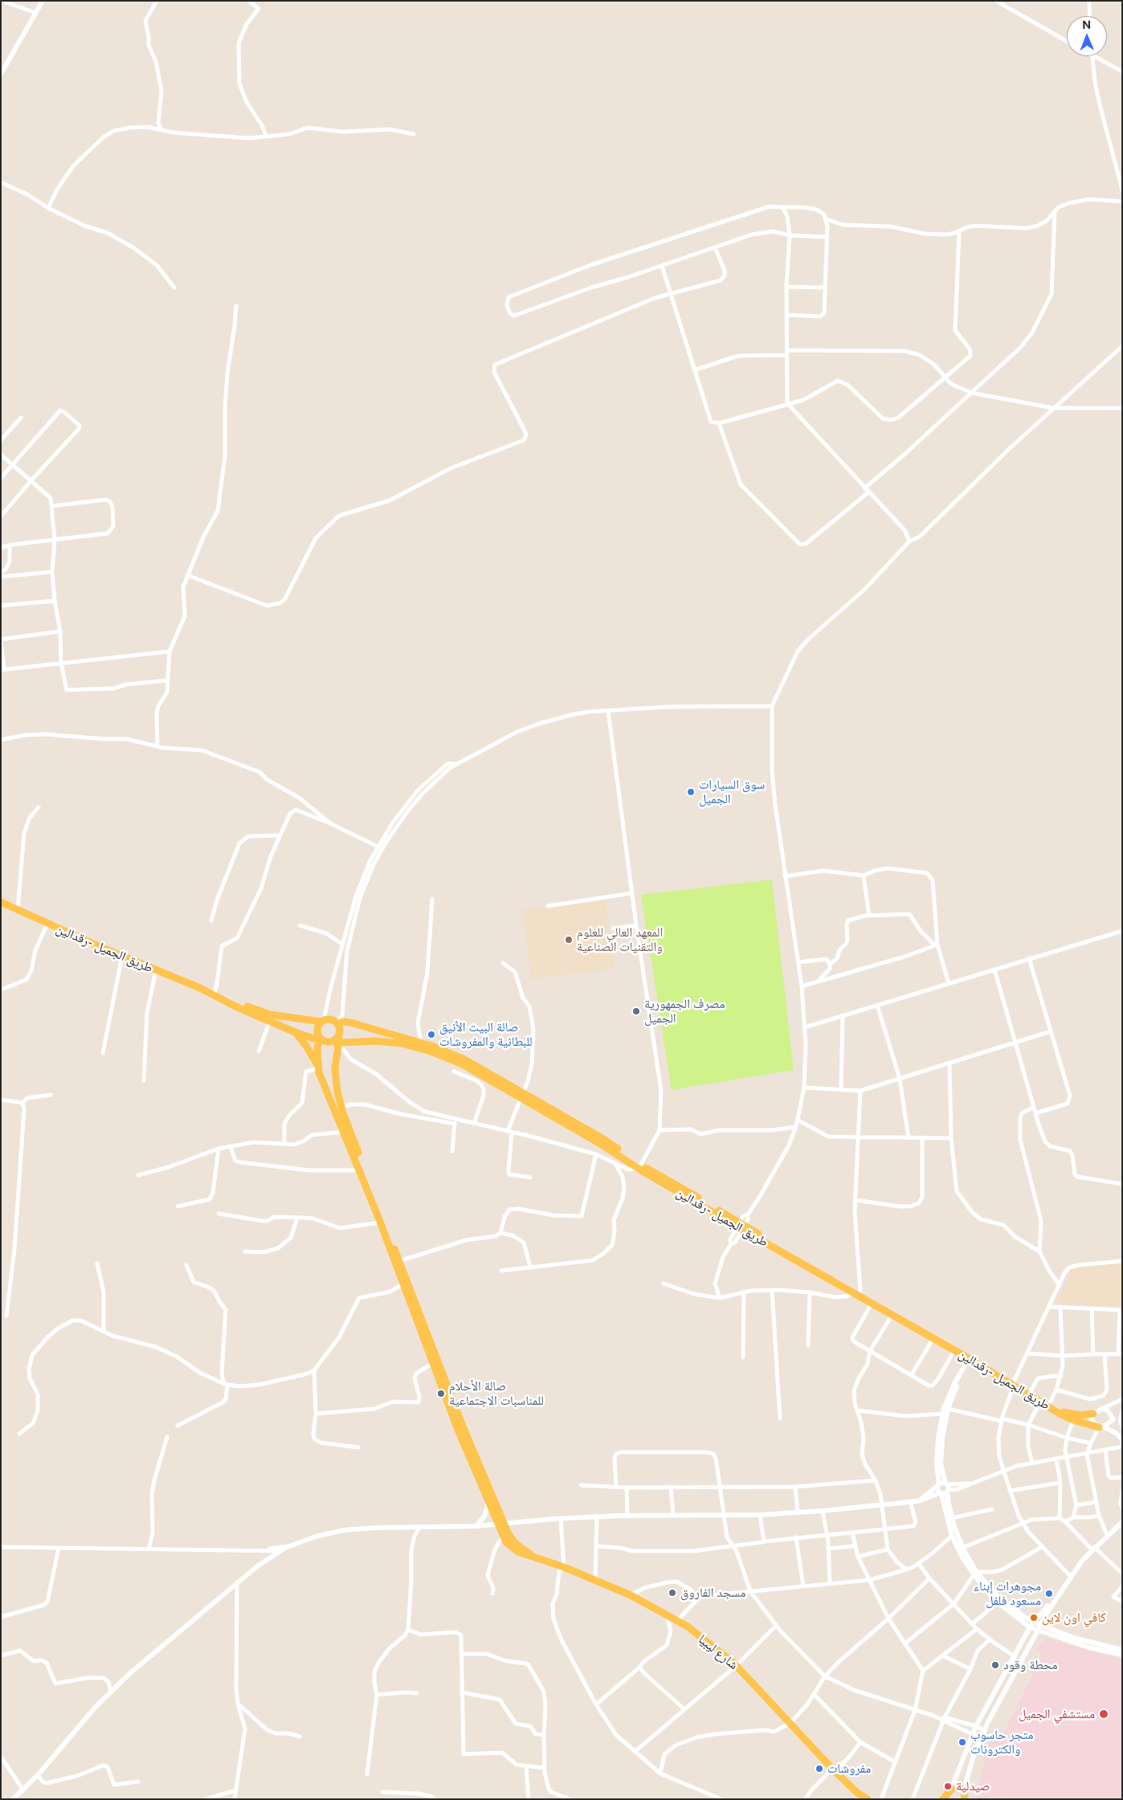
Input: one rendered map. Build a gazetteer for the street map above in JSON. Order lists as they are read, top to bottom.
{
  "streets": {
    "main road": ["طريق الجميل -رقدالين", "شارع ليبيا"]
  },
  "places": [
    "سوق السيارات الجميل",
    "المعهد العالي للعلوم والتقنيات الصناعية",
    "مصرف الجمهورية الجميل",
    "صالة البيت الأنيق للبطانية والمفروشات",
    "صالة الأحلام للمناسبات الاجتماعية",
    "مسجد الفاروق",
    "مجوهرات إبناء مسعود فلفل",
    "كافي اون لاين",
    "محطة وقود",
    "مستشفي الجميل",
    "متجر حاسوب والكترونات",
    "مفروشات",
    "صيدلية"
  ],
  "north": "top"
}
